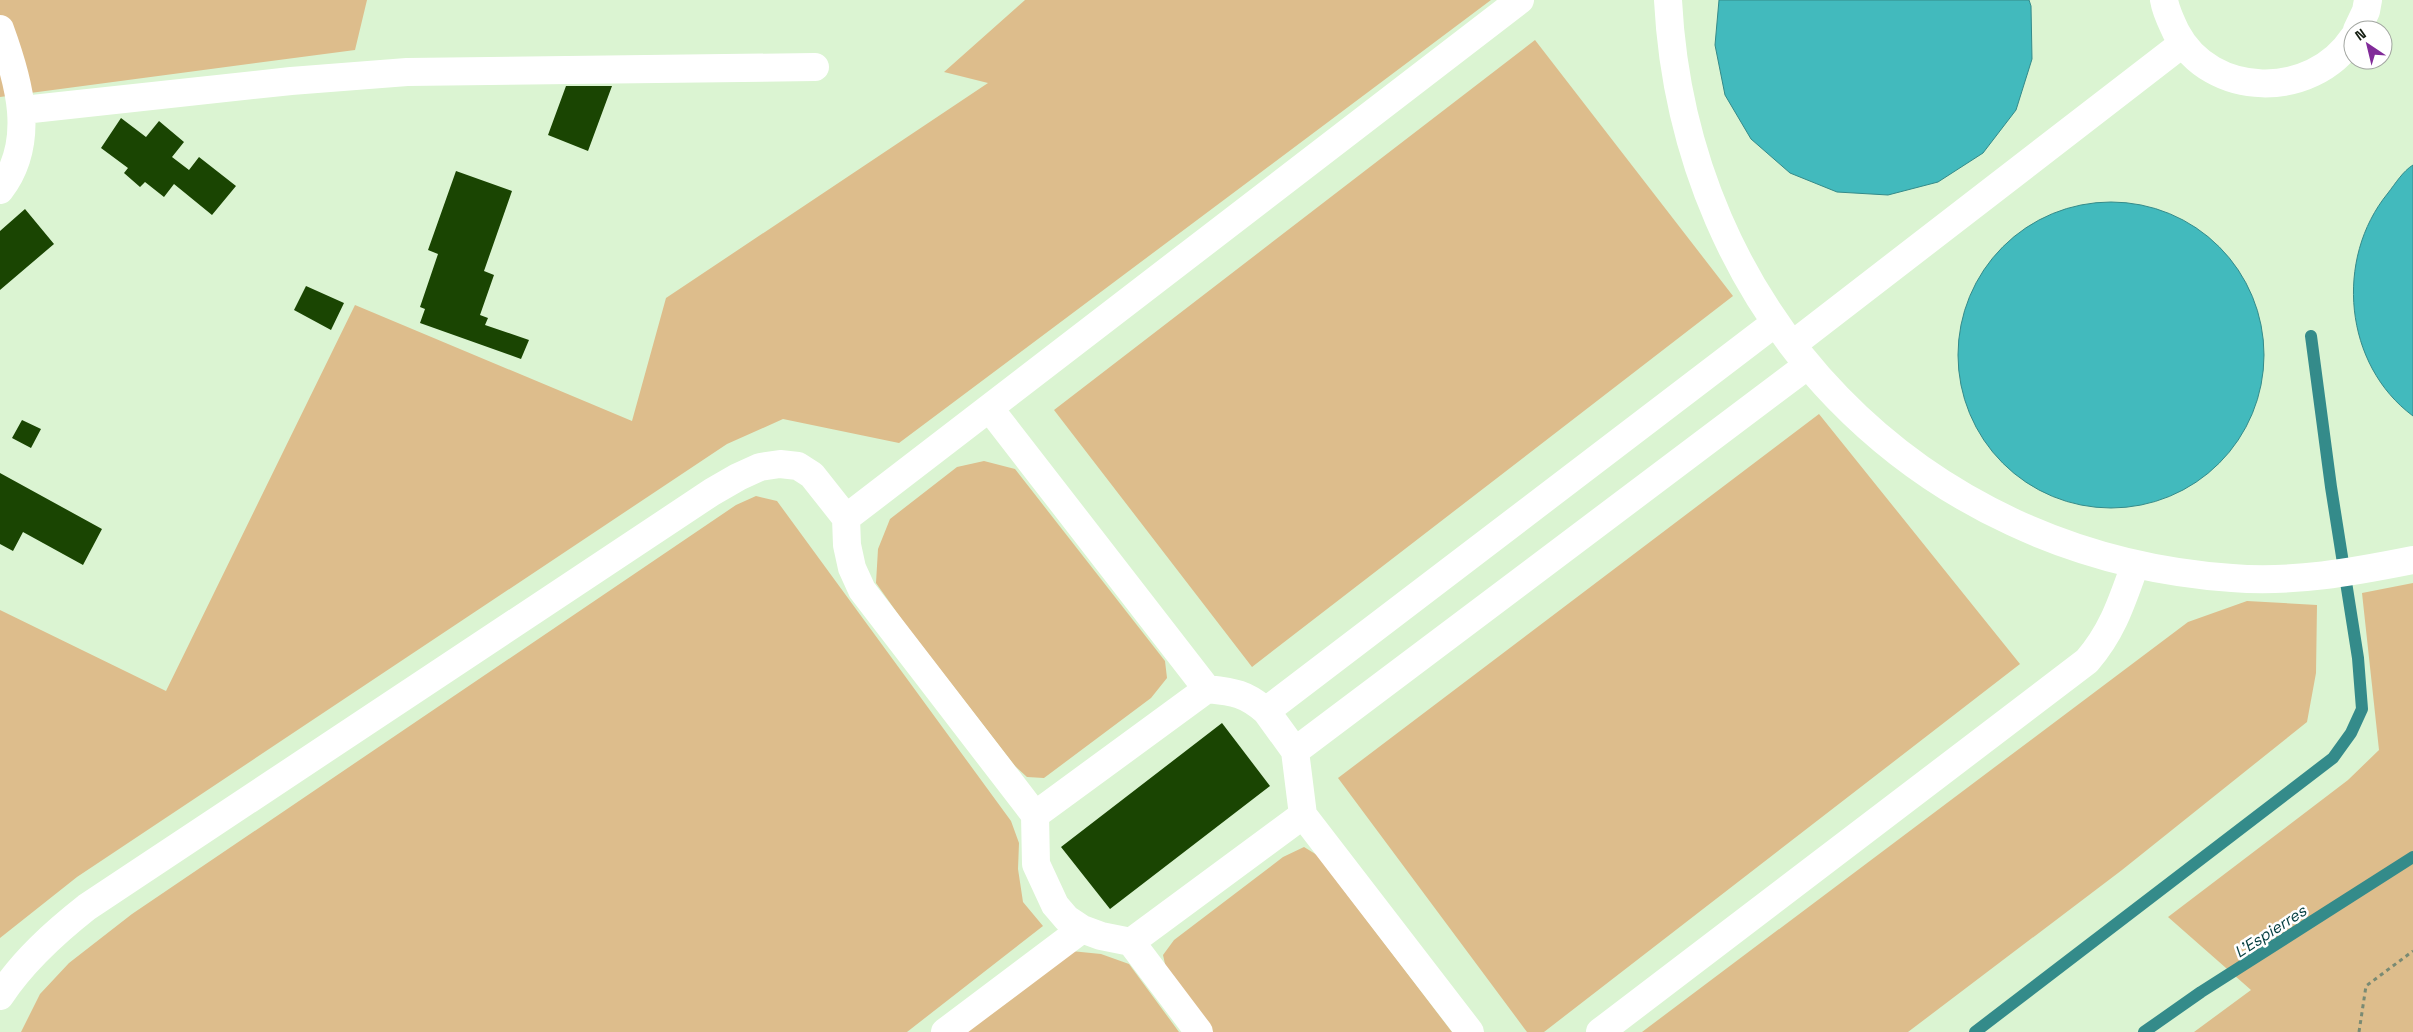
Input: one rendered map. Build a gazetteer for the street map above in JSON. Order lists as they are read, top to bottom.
{
  "water": ["L'Espierres"],
  "north": "top left"
}
